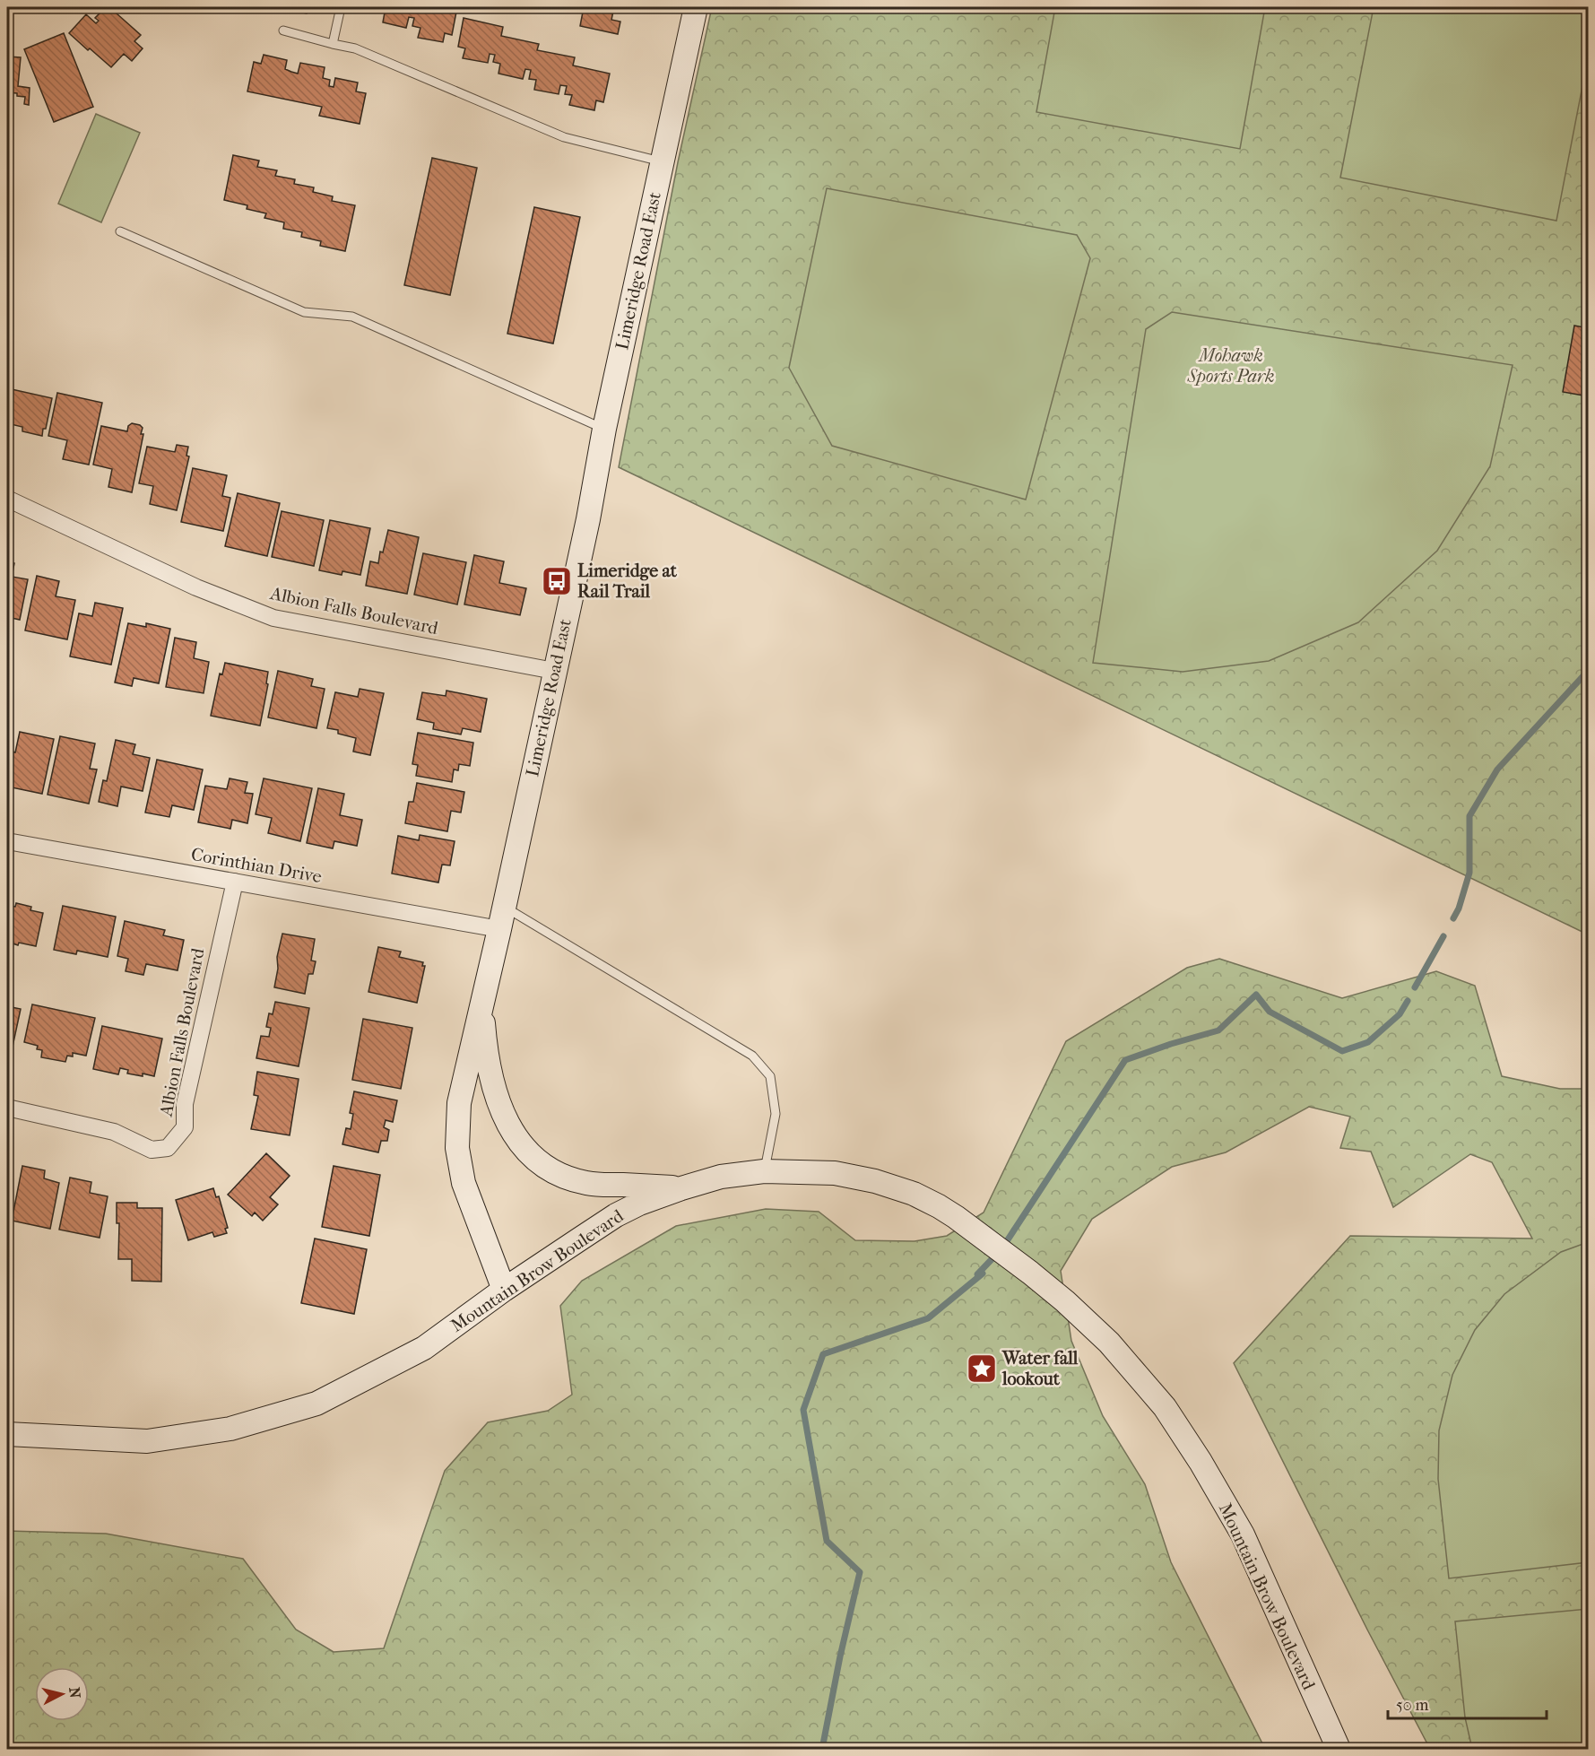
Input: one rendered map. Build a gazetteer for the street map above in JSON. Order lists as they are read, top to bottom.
{
  "streets": {
    "main road": ["Limeridge Road East", "Mountain Brow Boulevard"],
    "street": ["Albion Falls Boulevard", "Corinthian Drive"]
  },
  "crossings": [
    ["Limeridge Road East", "Albion Falls Boulevard"],
    ["Limeridge Road East", "Corinthian Drive"],
    ["Limeridge Road East", "Mountain Brow Boulevard"],
    ["Albion Falls Boulevard", "Corinthian Drive"]
  ],
  "parks": ["Mohawk Sports Park"],
  "places": {
    "bus stop": ["Limeridge at Rail Trail"],
    "place": ["Water fall lookout"]
  },
  "scale_bar": "50 m",
  "north": "right"
}
